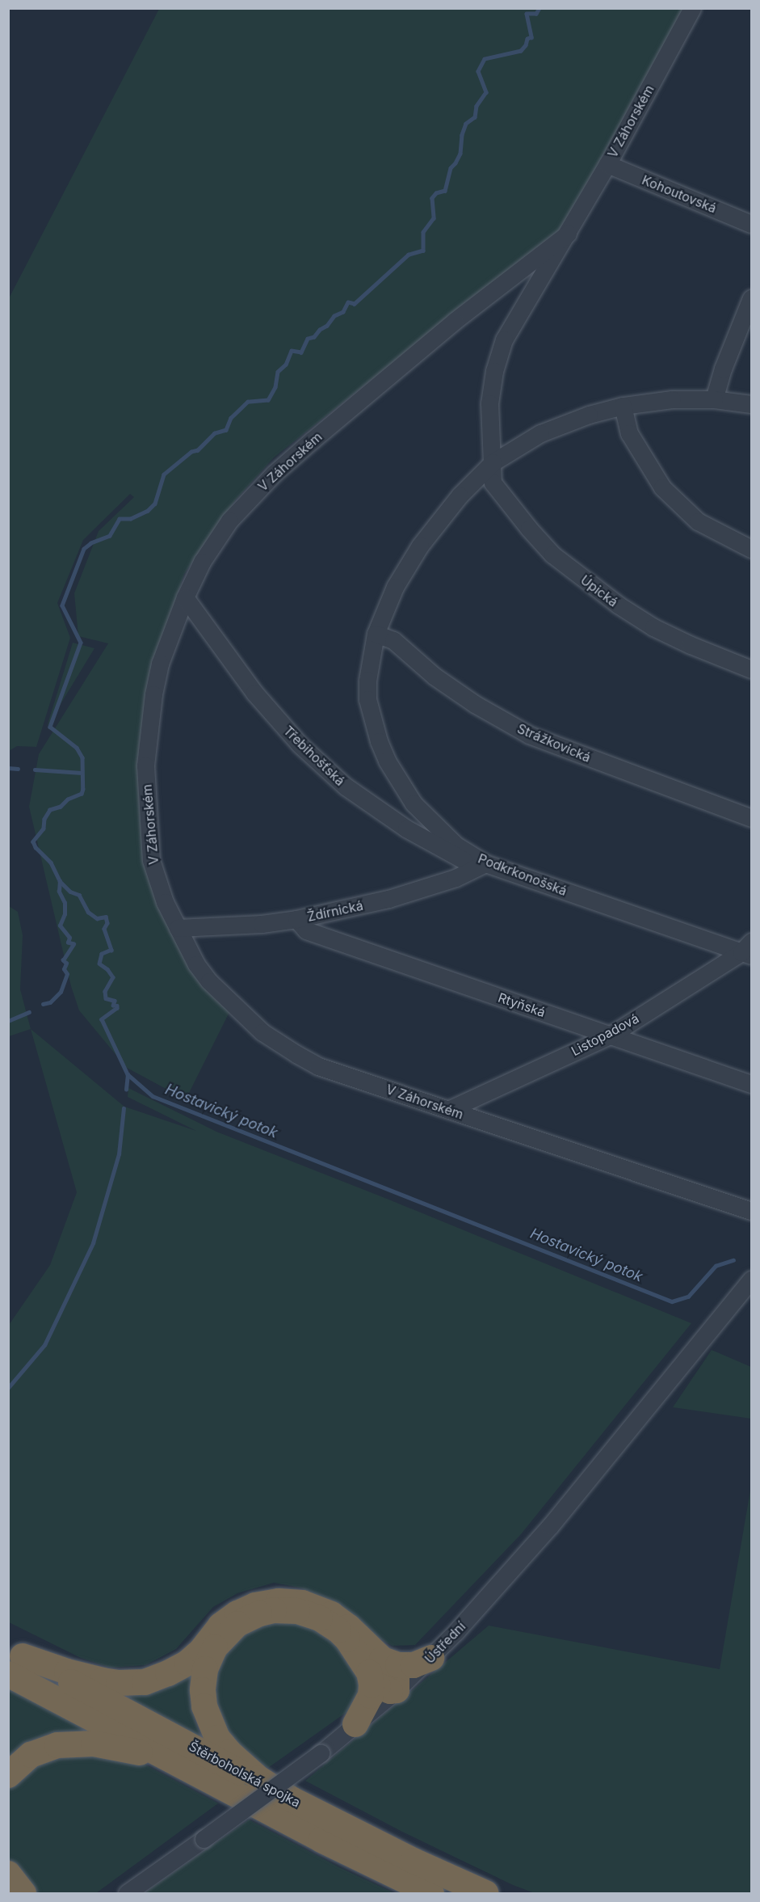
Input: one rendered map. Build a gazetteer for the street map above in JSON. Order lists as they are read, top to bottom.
{
  "streets": {
    "highway": ["Štěrboholská spojka"],
    "street": [
      "V Záhorském",
      "Kohoutovská",
      "Úpická",
      "Strážkovická",
      "Třebihošťská",
      "Podkrkonošská",
      "Ždírnická",
      "Rtyňská",
      "Listopadová",
      "Ústřední"
    ]
  },
  "crossings": [
    ["V Záhorském", "Kohoutovská"],
    ["V Záhorském", "Úpická"],
    ["V Záhorském", "Třebihošťská"],
    ["V Záhorském", "Podkrkonošská"],
    ["V Záhorském", "Ždírnická"],
    ["V Záhorském", "Listopadová"],
    ["Úpická", "Podkrkonošská"],
    ["Strážkovická", "Podkrkonošská"],
    ["Třebihošťská", "Podkrkonošská"],
    ["Třebihošťská", "Ždírnická"],
    ["Podkrkonošská", "Ždírnická"],
    ["Podkrkonošská", "Listopadová"],
    ["Ždírnická", "Rtyňská"],
    ["Rtyňská", "Listopadová"]
  ],
  "water": ["Hostavický potok"]
}
